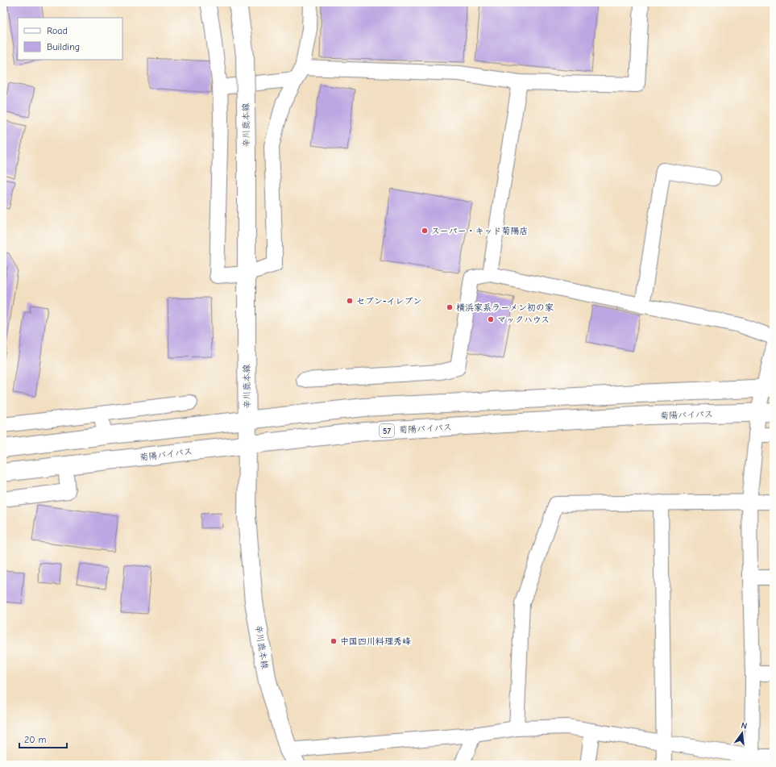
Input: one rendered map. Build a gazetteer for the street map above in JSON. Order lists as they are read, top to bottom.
{
  "streets": {
    "main road": ["辛川鹿本線", "菊陽バイパス", "57"]
  },
  "crossings": [
    ["辛川鹿本線", "菊陽バイパス"]
  ],
  "places": [
    "スーパー・キッド菊陽店",
    "セブン-イレブン",
    "横浜家系ラーメン初の家",
    "マックハウス",
    "中国四川料理秀峰"
  ],
  "legend": ["Road", "Building"],
  "scale_bar": "20 m",
  "north": "top"
}
